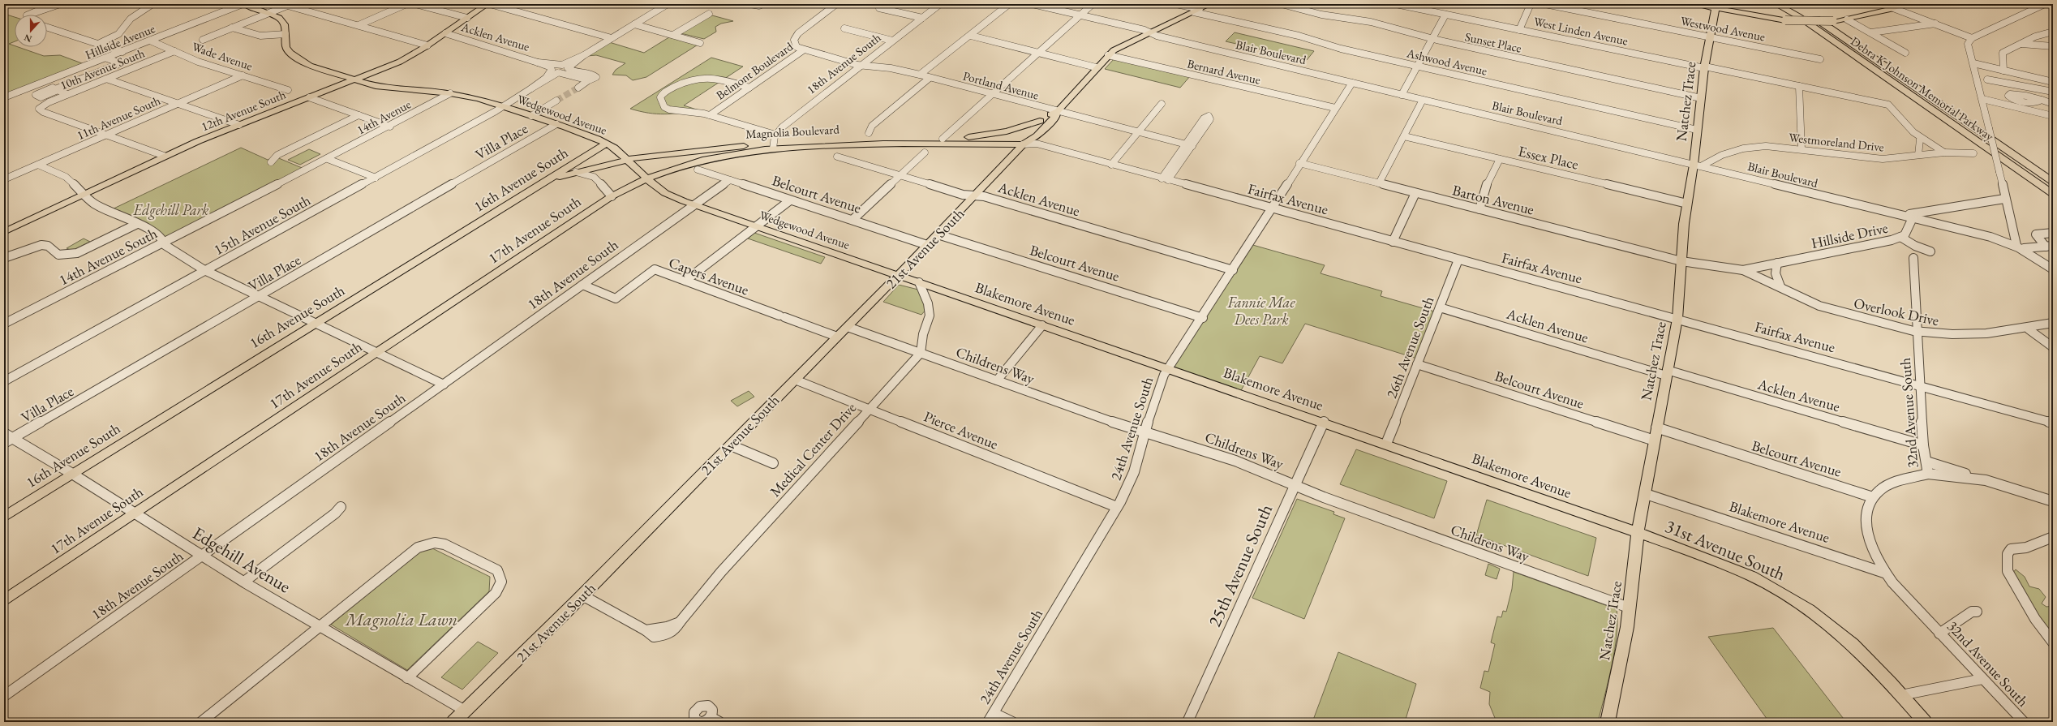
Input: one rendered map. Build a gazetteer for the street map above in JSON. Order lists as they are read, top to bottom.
{
  "streets": {
    "highway": ["Debra K Johnson Memorial Parkway"],
    "main road": [
      "Natchez Trace",
      "12th Avenue South",
      "Wedgewood Avenue",
      "Magnolia Boulevard",
      "16th Avenue South",
      "17th Avenue South",
      "21st Avenue South",
      "Blakemore Avenue",
      "31st Avenue South"
    ],
    "street": [
      "Westwood Avenue",
      "West Linden Avenue",
      "Acklen Avenue",
      "Hillside Avenue",
      "Sunset Place",
      "Blair Boulevard",
      "Wade Avenue",
      "Ashwood Avenue",
      "18th Avenue South",
      "10th Avenue South",
      "Belmont Boulevard",
      "Bernard Avenue",
      "Portland Avenue",
      "14th Avenue",
      "11th Avenue South",
      "Villa Place",
      "Westmoreland Drive",
      "Essex Place",
      "Belcourt Avenue",
      "Fairfax Avenue",
      "Barton Avenue",
      "15th Avenue South",
      "Hillside Drive",
      "14th Avenue South",
      "Capers Avenue",
      "Overlook Drive",
      "26th Avenue South",
      "Childrens Way",
      "32nd Avenue South",
      "24th Avenue South",
      "Pierce Avenue",
      "Medical Center Drive",
      "Edgehill Avenue",
      "25th Avenue South"
    ]
  },
  "crossings": [
    ["Westwood Avenue", "Natchez Trace"],
    ["West Linden Avenue", "Natchez Trace"],
    ["West Linden Avenue", "Westmoreland Drive"],
    ["Acklen Avenue", "Natchez Trace"],
    ["Acklen Avenue", "12th Avenue South"],
    ["Acklen Avenue", "15th Avenue South"],
    ["Acklen Avenue", "21st Avenue South"],
    ["Acklen Avenue", "26th Avenue South"],
    ["Acklen Avenue", "32nd Avenue South"],
    ["Acklen Avenue", "24th Avenue South"],
    ["Hillside Avenue", "Wade Avenue"],
    ["Hillside Avenue", "Wedgewood Avenue"],
    ["Sunset Place", "Natchez Trace"],
    ["Blair Boulevard", "Natchez Trace"],
    ["Blair Boulevard", "Westmoreland Drive"],
    ["Blair Boulevard", "Hillside Drive"],
    ["Blair Boulevard", "21st Avenue South"],
    ["Blair Boulevard", "24th Avenue South"],
    ["Wade Avenue", "10th Avenue South"],
    ["Wade Avenue", "11th Avenue South"],
    ["Ashwood Avenue", "Natchez Trace"],
    ["Ashwood Avenue", "21st Avenue South"],
    ["18th Avenue South", "Portland Avenue"],
    ["18th Avenue South", "Wedgewood Avenue"],
    ["18th Avenue South", "Magnolia Boulevard"],
    ["18th Avenue South", "Belcourt Avenue"],
    ["18th Avenue South", "Capers Avenue"],
    ["18th Avenue South", "Edgehill Avenue"],
    ["10th Avenue South", "11th Avenue South"],
    ["Belmont Boulevard", "Portland Avenue"],
    ["Bernard Avenue", "21st Avenue South"],
    ["Bernard Avenue", "24th Avenue South"],
    ["Portland Avenue", "Fairfax Avenue"],
    ["Portland Avenue", "21st Avenue South"],
    ["Natchez Trace", "Westmoreland Drive"],
    ["Natchez Trace", "Essex Place"],
    ["Natchez Trace", "Belcourt Avenue"],
    ["Natchez Trace", "Fairfax Avenue"],
    ["Natchez Trace", "Barton Avenue"],
    ["Natchez Trace", "Hillside Drive"],
    ["Natchez Trace", "Blakemore Avenue"],
    ["Natchez Trace", "Childrens Way"],
    ["Natchez Trace", "31st Avenue South"],
    ["12th Avenue South", "Wedgewood Avenue"],
    ["Wedgewood Avenue", "14th Avenue"],
    ["Wedgewood Avenue", "Magnolia Boulevard"],
    ["Wedgewood Avenue", "Villa Place"],
    ["Wedgewood Avenue", "16th Avenue South"],
    ["Wedgewood Avenue", "15th Avenue South"],
    ["Wedgewood Avenue", "17th Avenue South"],
    ["Wedgewood Avenue", "21st Avenue South"],
    ["Wedgewood Avenue", "Blakemore Avenue"],
    ["14th Avenue", "14th Avenue South"],
    ["Magnolia Boulevard", "16th Avenue South"],
    ["Magnolia Boulevard", "Fairfax Avenue"],
    ["Magnolia Boulevard", "17th Avenue South"],
    ["Magnolia Boulevard", "21st Avenue South"],
    ["Villa Place", "Edgehill Avenue"],
    ["16th Avenue South", "Edgehill Avenue"],
    ["Belcourt Avenue", "21st Avenue South"],
    ["Belcourt Avenue", "26th Avenue South"],
    ["Belcourt Avenue", "32nd Avenue South"],
    ["Belcourt Avenue", "24th Avenue South"],
    ["Fairfax Avenue", "21st Avenue South"],
    ["Fairfax Avenue", "26th Avenue South"],
    ["Fairfax Avenue", "32nd Avenue South"],
    ["Fairfax Avenue", "24th Avenue South"],
    ["Barton Avenue", "Hillside Drive"],
    ["Barton Avenue", "24th Avenue South"],
    ["17th Avenue South", "Edgehill Avenue"],
    ["Hillside Drive", "Overlook Drive"],
    ["21st Avenue South", "Capers Avenue"],
    ["21st Avenue South", "Blakemore Avenue"],
    ["21st Avenue South", "Childrens Way"],
    ["21st Avenue South", "Pierce Avenue"],
    ["21st Avenue South", "Medical Center Drive"],
    ["21st Avenue South", "Edgehill Avenue"],
    ["Blakemore Avenue", "26th Avenue South"],
    ["Blakemore Avenue", "32nd Avenue South"],
    ["Blakemore Avenue", "24th Avenue South"],
    ["Blakemore Avenue", "31st Avenue South"],
    ["Blakemore Avenue", "25th Avenue South"],
    ["Overlook Drive", "32nd Avenue South"],
    ["Childrens Way", "24th Avenue South"],
    ["Childrens Way", "Medical Center Drive"],
    ["Childrens Way", "25th Avenue South"],
    ["24th Avenue South", "Pierce Avenue"],
    ["Pierce Avenue", "Medical Center Drive"]
  ],
  "parks": ["Edgehill Park", "Fannie Mae Dees Park", "Magnolia Lawn"],
  "north": "bottom"
}
